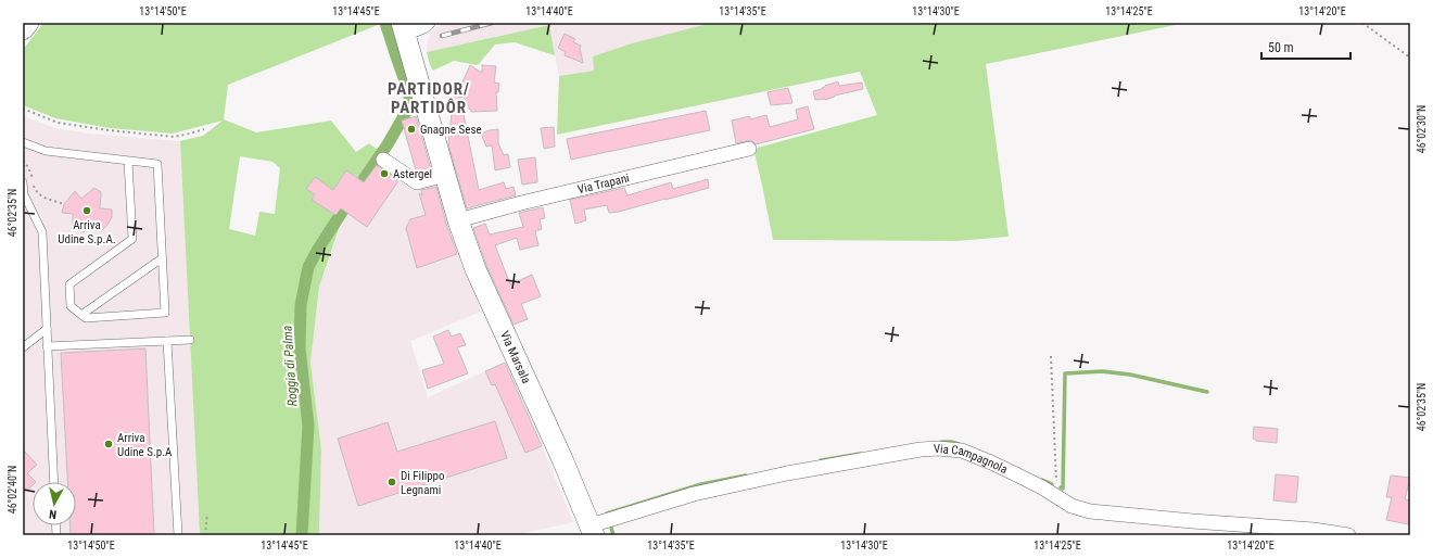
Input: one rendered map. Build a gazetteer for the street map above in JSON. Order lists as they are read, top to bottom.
{
  "streets": {
    "street": ["Via Trapani", "Via Marsala", "Via Campagnola"]
  },
  "crossings": [
    ["Via Trapani", "Via Marsala"],
    ["Via Marsala", "Via Campagnola"]
  ],
  "districts": ["PARTIDOR/ PARTIDÔR"],
  "water": ["Roggia di Palma"],
  "places": [
    "Gnagne Sese",
    "Astergel",
    "Arriva Udine S.p.A.",
    "Arriva Udine S.p.A",
    "Di Filippo Legnami"
  ],
  "scale_bar": "50 m",
  "north": "bottom",
  "coordinates": [
    "13°14'50\"E",
    "13°14'45\"E",
    "13°14'40\"E",
    "13°14'35\"E",
    "13°14'30\"E",
    "13°14'25\"E",
    "13°14'20\"E",
    "46°02'30\"N",
    "46°02'35\"N",
    "46°02'40\"N"
  ]
}
